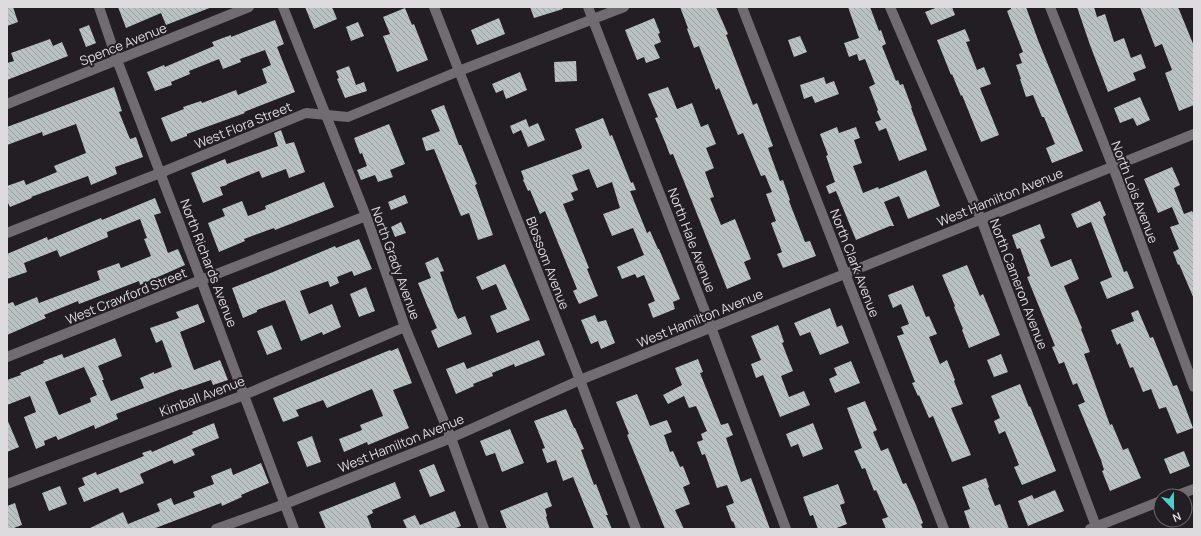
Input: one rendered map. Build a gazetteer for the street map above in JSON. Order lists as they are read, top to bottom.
{
  "streets": {
    "street": [
      "Spence Avenue",
      "West Flora Street",
      "North Lois Avenue",
      "West Hamilton Avenue",
      "North Hale Avenue",
      "North Richards Avenue",
      "North Grady Avenue",
      "Blossom Avenue",
      "North Clark Avenue",
      "North Cameron Avenue",
      "West Crawford Street",
      "Kimball Avenue"
    ]
  },
  "crossings": [
    ["Spence Avenue", "North Richards Avenue"],
    ["West Flora Street", "North Hale Avenue"],
    ["West Flora Street", "North Richards Avenue"],
    ["West Flora Street", "North Grady Avenue"],
    ["West Flora Street", "Blossom Avenue"],
    ["North Lois Avenue", "West Hamilton Avenue"],
    ["West Hamilton Avenue", "North Hale Avenue"],
    ["West Hamilton Avenue", "North Richards Avenue"],
    ["West Hamilton Avenue", "North Grady Avenue"],
    ["West Hamilton Avenue", "Blossom Avenue"],
    ["West Hamilton Avenue", "North Clark Avenue"],
    ["West Hamilton Avenue", "North Cameron Avenue"],
    ["North Richards Avenue", "West Crawford Street"],
    ["North Richards Avenue", "Kimball Avenue"],
    ["North Grady Avenue", "West Crawford Street"],
    ["North Grady Avenue", "Kimball Avenue"]
  ],
  "north": "bottom"
}
